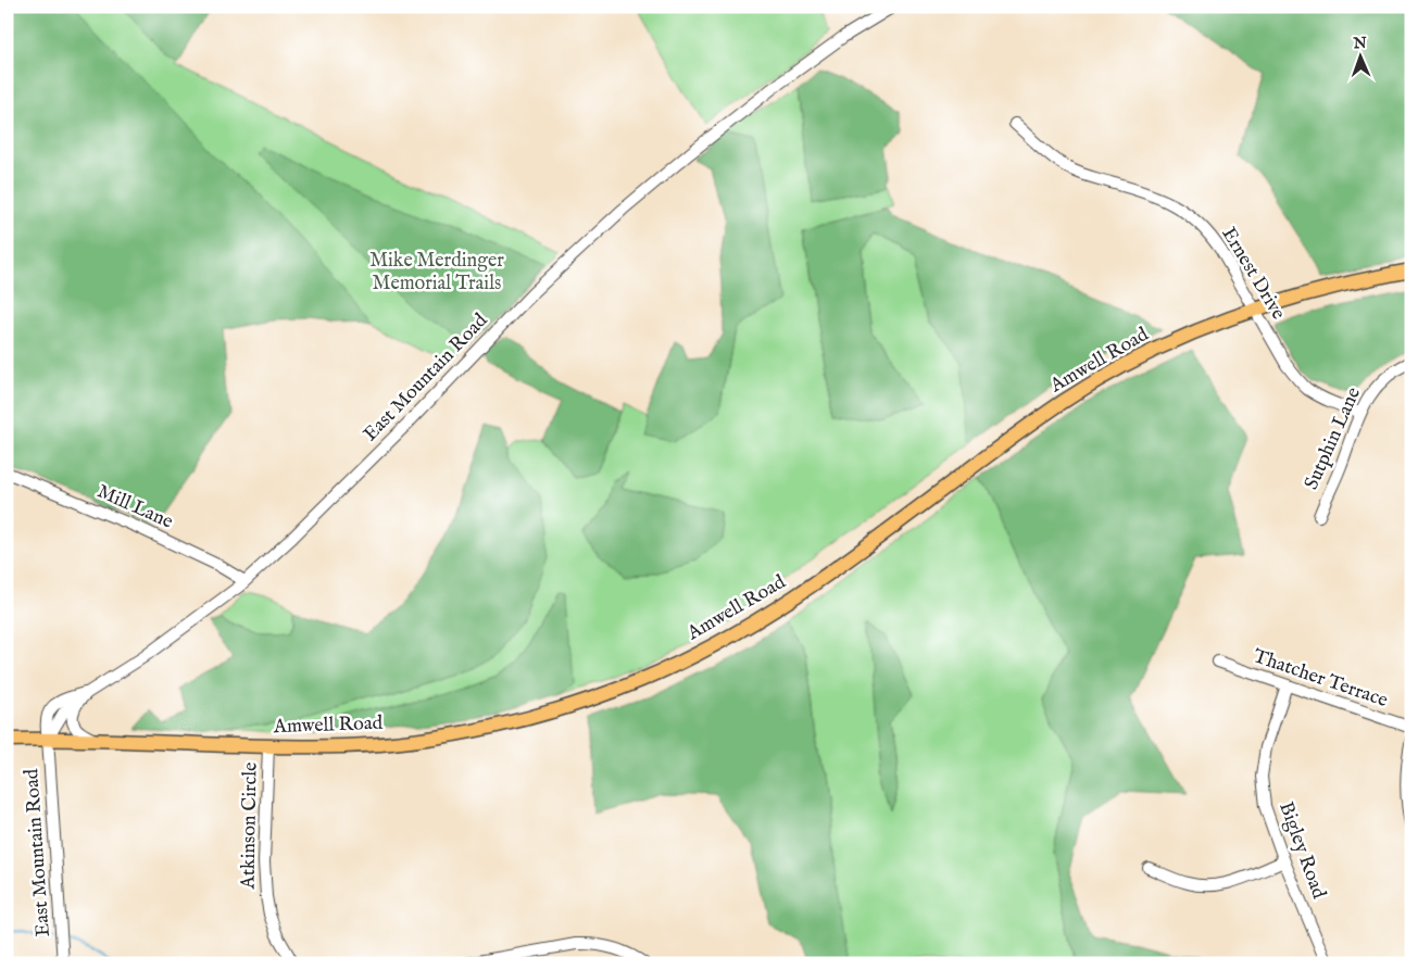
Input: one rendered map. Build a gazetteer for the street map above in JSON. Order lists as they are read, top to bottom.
{
  "streets": {
    "main road": ["Amwell Road"],
    "street": [
      "Ernest Drive",
      "East Mountain Road",
      "Sutphin Lane",
      "Mill Lane",
      "Thatcher Terrace",
      "Atkinson Circle",
      "Bigley Road"
    ]
  },
  "crossings": [
    ["Ernest Drive", "Amwell Road"],
    ["Ernest Drive", "Sutphin Lane"],
    ["Amwell Road", "East Mountain Road"],
    ["Amwell Road", "Atkinson Circle"],
    ["East Mountain Road", "Mill Lane"],
    ["Thatcher Terrace", "Bigley Road"]
  ],
  "parks": ["Mike Merdinger Memorial Trails"],
  "north": "top"
}
